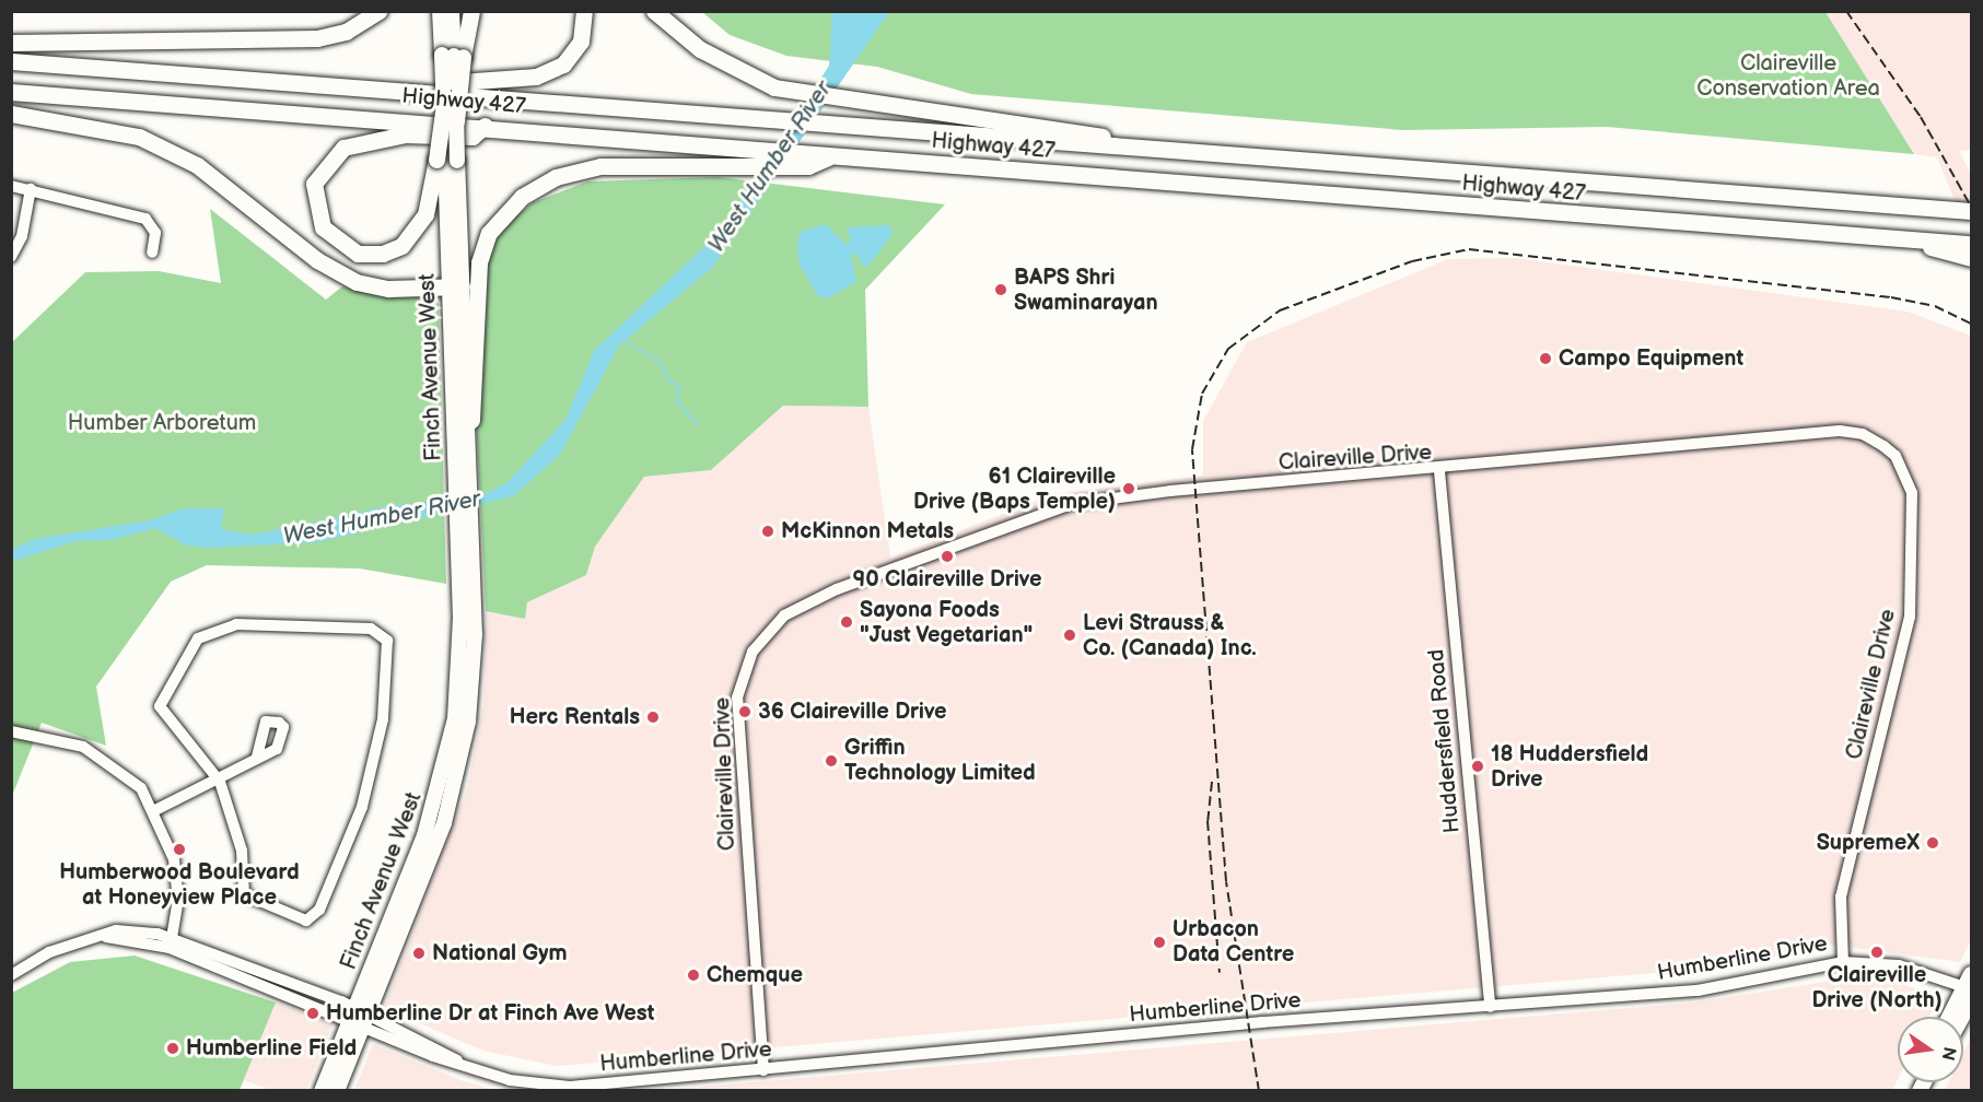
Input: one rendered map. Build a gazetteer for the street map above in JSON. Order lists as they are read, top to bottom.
{
  "streets": {
    "highway": ["Highway 427"],
    "main road": ["Finch Avenue West"],
    "street": ["Claireville Drive", "Huddersfield Road", "Humberline Drive"]
  },
  "crossings": [
    ["Finch Avenue West", "Humberline Drive"],
    ["Claireville Drive", "Huddersfield Road"],
    ["Claireville Drive", "Humberline Drive"],
    ["Huddersfield Road", "Humberline Drive"]
  ],
  "water": ["West Humber River"],
  "parks": ["Claireville Conservation Area", "Humber Arboretum"],
  "places": [
    "BAPS Shri Swaminarayan",
    "Campo Equipment",
    "61 Claireville Drive (Baps Temple)",
    "McKinnon Metals",
    "90 Claireville Drive",
    "Sayona Foods \"Just Vegetarian\"",
    "Levi Strauss & Co. (Canada) Inc.",
    "36 Claireville Drive",
    "Herc Rentals",
    "Griffin Technology Limited",
    "18 Huddersfield Drive",
    "SupremeX",
    "Humberwood Boulevard at Honeyview Place",
    "Urbacon Data Centre",
    "Claireville Drive (North)",
    "National Gym",
    "Chemque",
    "Humberline Dr at Finch Ave West",
    "Humberline Field"
  ],
  "north": "right"
}
